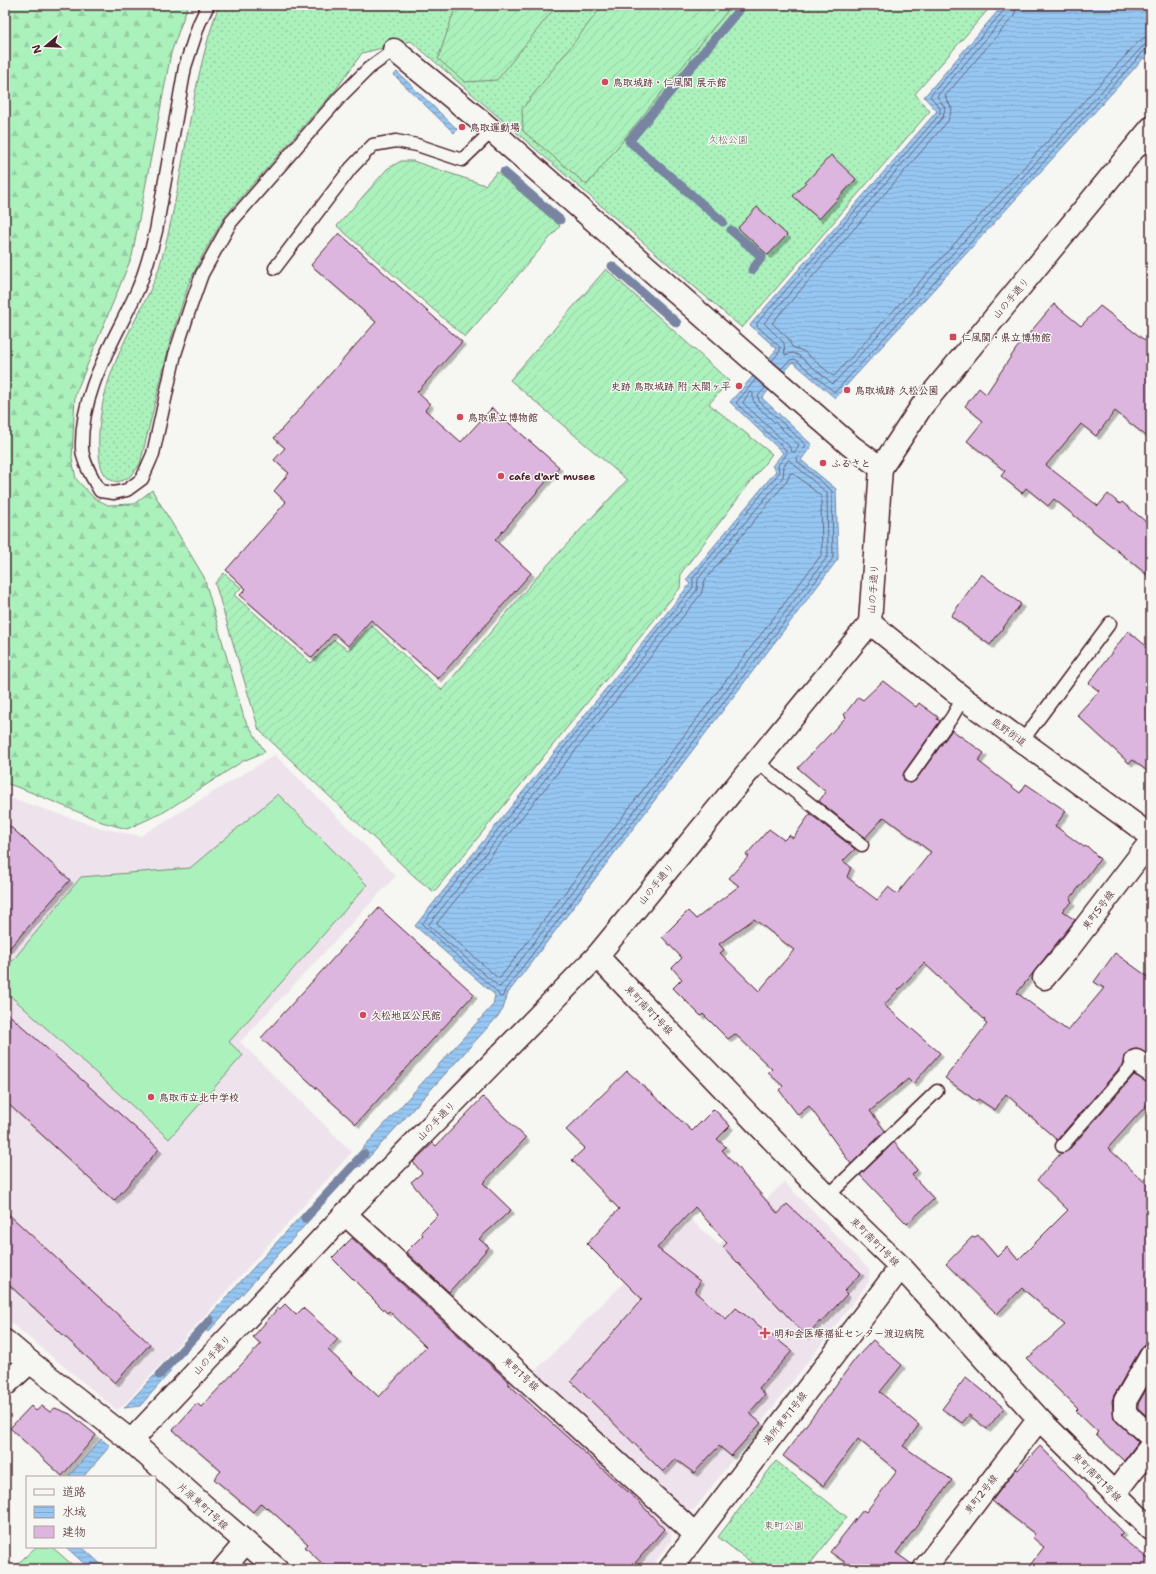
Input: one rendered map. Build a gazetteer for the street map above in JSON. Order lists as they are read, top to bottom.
{
  "streets": {
    "street": [
      "山の手通り",
      "鹿野街道",
      "東町5号線",
      "東町南町1号線",
      "東町1号線",
      "湯所東町1号線",
      "東町2号線",
      "片原東町1号線"
    ]
  },
  "crossings": [
    ["山の手通り", "鹿野街道"],
    ["山の手通り", "東町南町1号線"],
    ["山の手通り", "東町1号線"],
    ["山の手通り", "片原東町1号線"],
    ["東町南町1号線", "湯所東町1号線"],
    ["東町南町1号線", "東町2号線"],
    ["東町1号線", "湯所東町1号線"]
  ],
  "parks": ["久松公園", "東町公園"],
  "places": {
    "other": [
      "鳥取城跡・仁風閣 展示館",
      "鳥取運動場",
      "史跡 鳥取城跡 附 太閤ヶ平",
      "鳥取城跡 久松公園",
      "鳥取県立博物館",
      "ふるさと",
      "cafe d'art musee",
      "久松地区公民館",
      "鳥取市立北中学校"
    ],
    "transit": ["仁風閣・県立博物館"],
    "health": ["明和会医療福祉センター渡辺病院"]
  },
  "legend": ["道路", "水域", "建物"],
  "north": "left"
}
